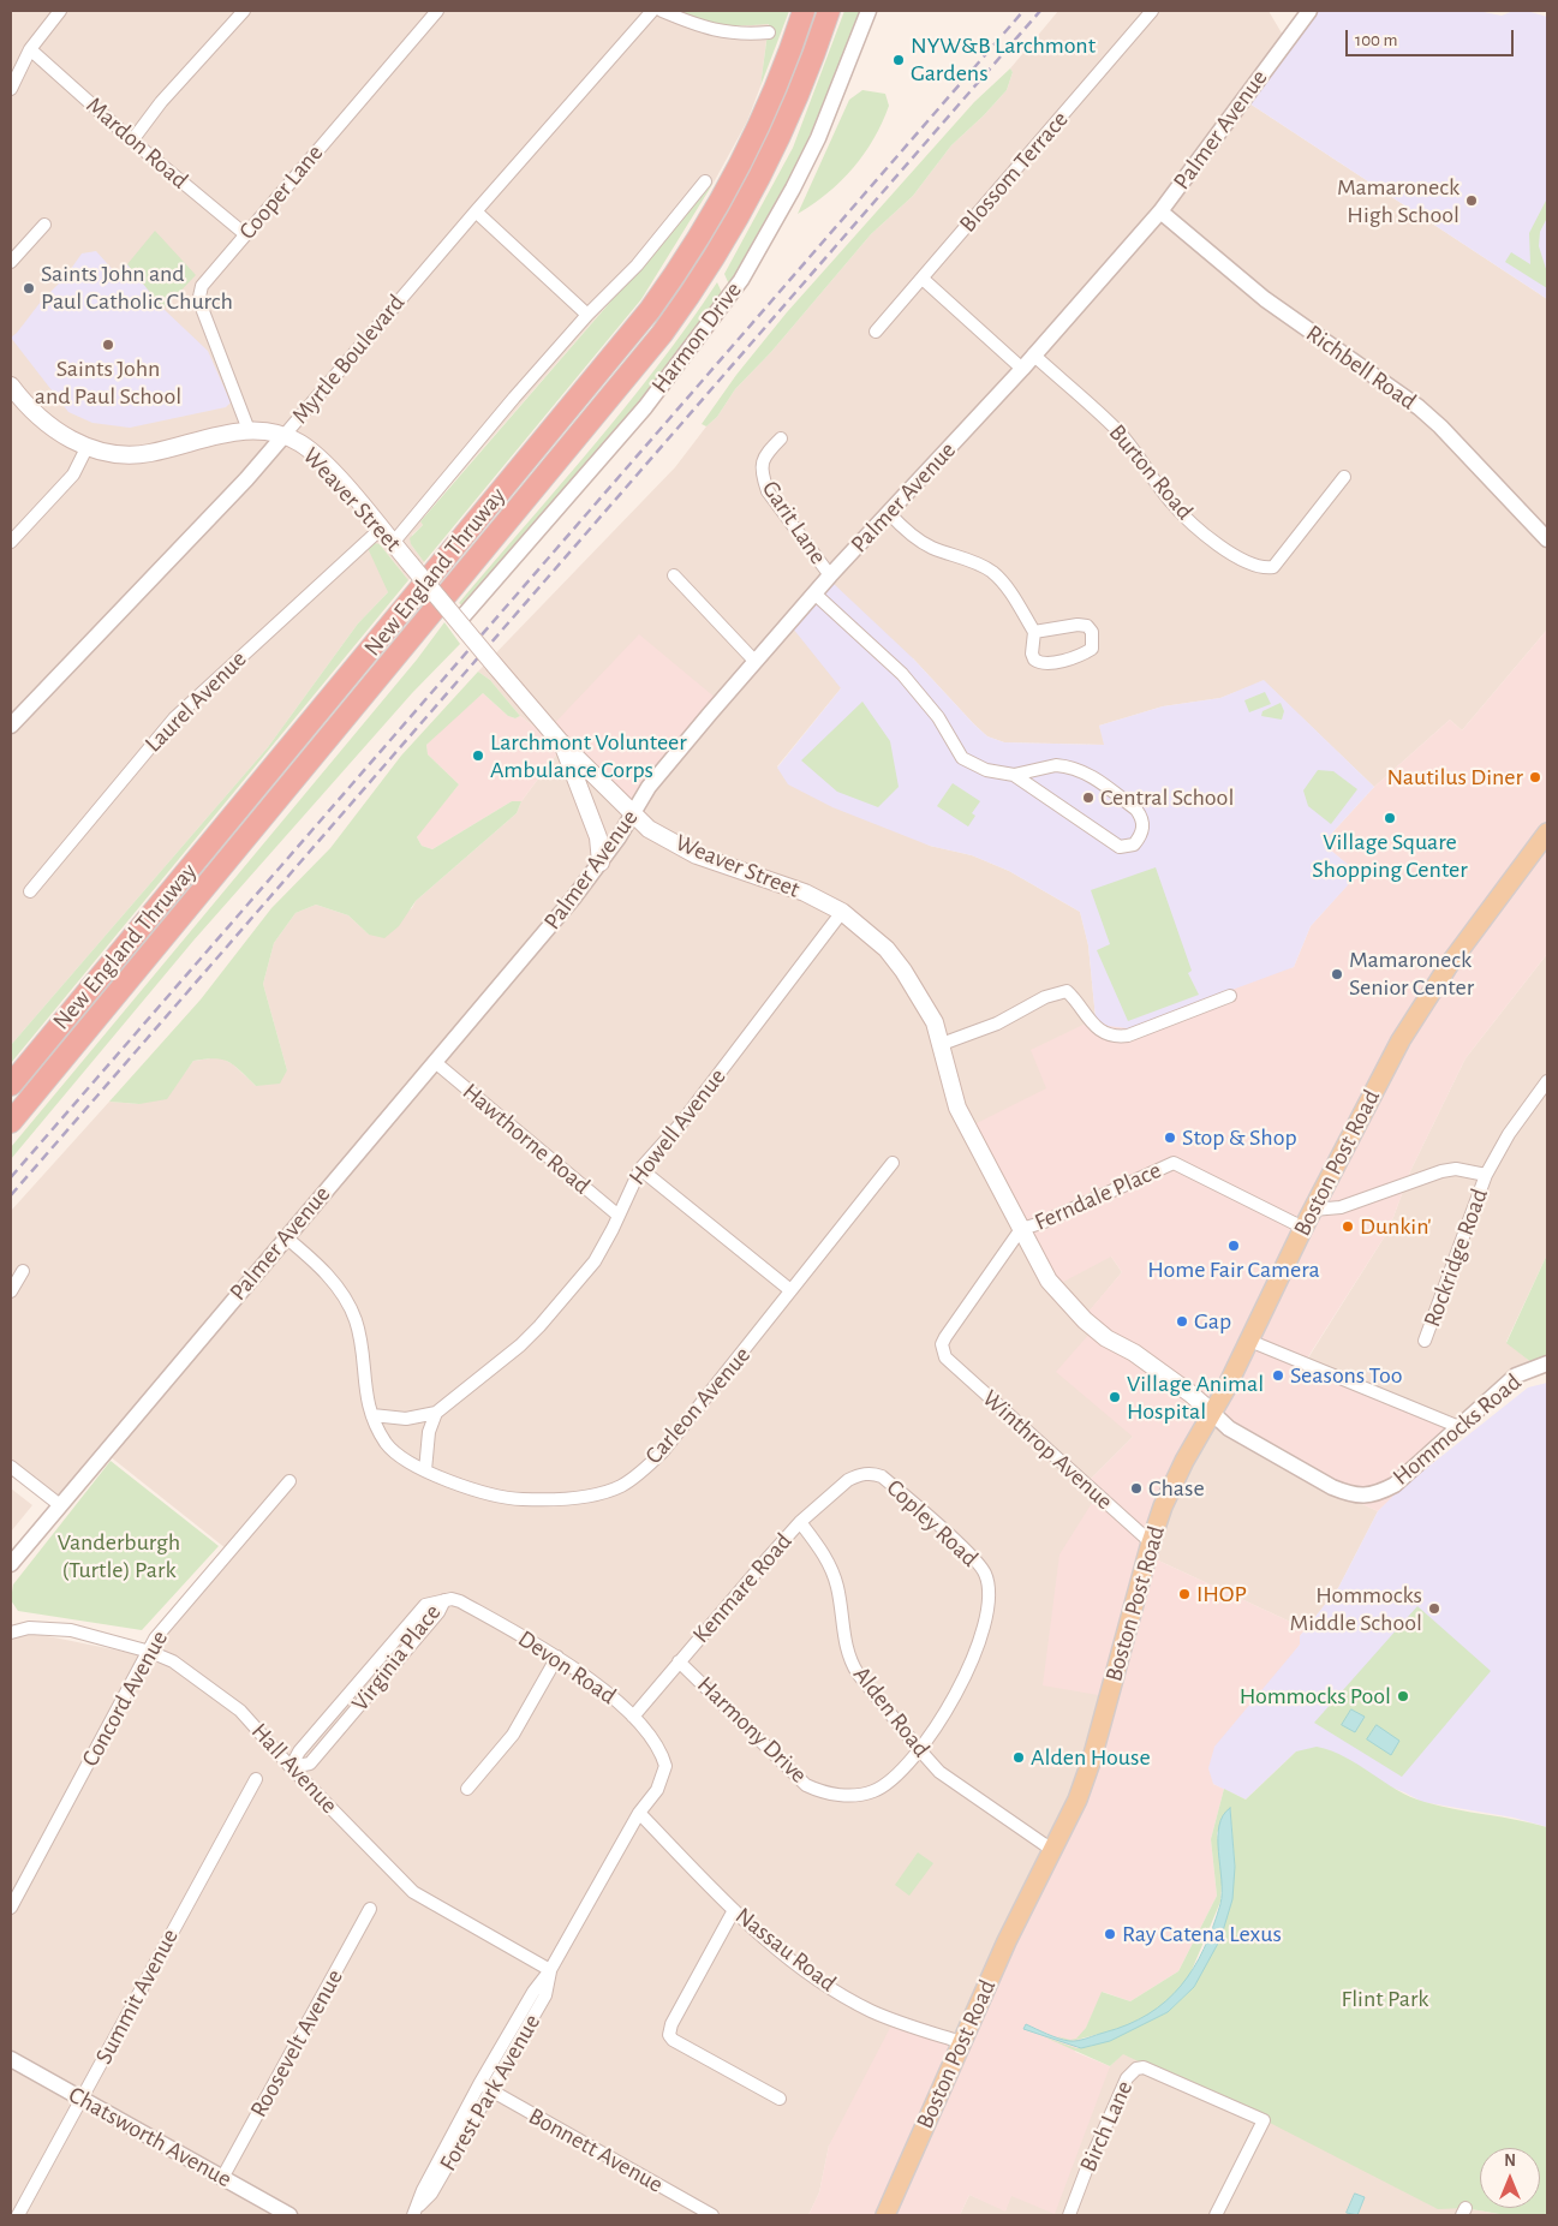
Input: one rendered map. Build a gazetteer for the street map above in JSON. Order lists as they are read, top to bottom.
{
  "streets": {
    "highway": ["New England Thruway"],
    "main road": ["Weaver Street", "Boston Post Road"],
    "street": [
      "Palmer Avenue",
      "Mardon Road",
      "Blossom Terrace",
      "Cooper Lane",
      "Harmon Drive",
      "Myrtle Boulevard",
      "Richbell Road",
      "Burton Road",
      "Garit Lane",
      "Laurel Avenue",
      "Howell Avenue",
      "Hawthorne Road",
      "Ferndale Place",
      "Rockridge Road",
      "Carleon Avenue",
      "Hommocks Road",
      "Winthrop Avenue",
      "Copley Road",
      "Kenmare Road",
      "Virginia Place",
      "Devon Road",
      "Concord Avenue",
      "Alden Road",
      "Harmony Drive",
      "Hall Avenue",
      "Nassau Road",
      "Summit Avenue",
      "Roosevelt Avenue",
      "Forest Park Avenue",
      "Birch Lane",
      "Chatsworth Avenue",
      "Bonnett Avenue"
    ]
  },
  "crossings": [
    ["Palmer Avenue", "Richbell Road"],
    ["Palmer Avenue", "Burton Road"],
    ["Palmer Avenue", "Weaver Street"],
    ["Palmer Avenue", "Garit Lane"],
    ["Palmer Avenue", "Hawthorne Road"],
    ["Palmer Avenue", "Carleon Avenue"],
    ["Mardon Road", "Cooper Lane"],
    ["Cooper Lane", "Weaver Street"],
    ["Harmon Drive", "Weaver Street"],
    ["Myrtle Boulevard", "Weaver Street"],
    ["Weaver Street", "Laurel Avenue"],
    ["Weaver Street", "Howell Avenue"],
    ["Weaver Street", "Boston Post Road"],
    ["Weaver Street", "Ferndale Place"],
    ["Weaver Street", "Hommocks Road"],
    ["Weaver Street", "Winthrop Avenue"],
    ["Howell Avenue", "Hawthorne Road"],
    ["Howell Avenue", "Carleon Avenue"],
    ["Boston Post Road", "Ferndale Place"],
    ["Boston Post Road", "Rockridge Road"],
    ["Boston Post Road", "Hommocks Road"],
    ["Boston Post Road", "Winthrop Avenue"],
    ["Boston Post Road", "Alden Road"],
    ["Boston Post Road", "Nassau Road"],
    ["Ferndale Place", "Winthrop Avenue"],
    ["Copley Road", "Kenmare Road"],
    ["Copley Road", "Alden Road"],
    ["Copley Road", "Harmony Drive"],
    ["Kenmare Road", "Devon Road"],
    ["Kenmare Road", "Alden Road"],
    ["Kenmare Road", "Harmony Drive"],
    ["Virginia Place", "Devon Road"],
    ["Virginia Place", "Hall Avenue"],
    ["Devon Road", "Forest Park Avenue"],
    ["Concord Avenue", "Hall Avenue"],
    ["Alden Road", "Harmony Drive"],
    ["Hall Avenue", "Forest Park Avenue"],
    ["Nassau Road", "Forest Park Avenue"],
    ["Summit Avenue", "Chatsworth Avenue"],
    ["Roosevelt Avenue", "Chatsworth Avenue"],
    ["Forest Park Avenue", "Bonnett Avenue"]
  ],
  "parks": ["Vanderburgh (Turtle) Park", "Flint Park"],
  "places": [
    "NYW&B Larchmont Gardens",
    "Mamaroneck High School",
    "Saints John and Paul Catholic Church",
    "Saints John and Paul School",
    "Larchmont Volunteer Ambulance Corps",
    "Nautilus Diner",
    "Central School",
    "Village Square Shopping Center",
    "Mamaroneck Senior Center",
    "Stop & Shop",
    "Dunkin'",
    "Home Fair Camera",
    "Gap",
    "Seasons Too",
    "Village Animal Hospital",
    "Chase",
    "IHOP",
    "Hommocks Middle School",
    "Hommocks Pool",
    "Alden House",
    "Ray Catena Lexus"
  ],
  "scale_bar": "100 m",
  "north": "top"
}
